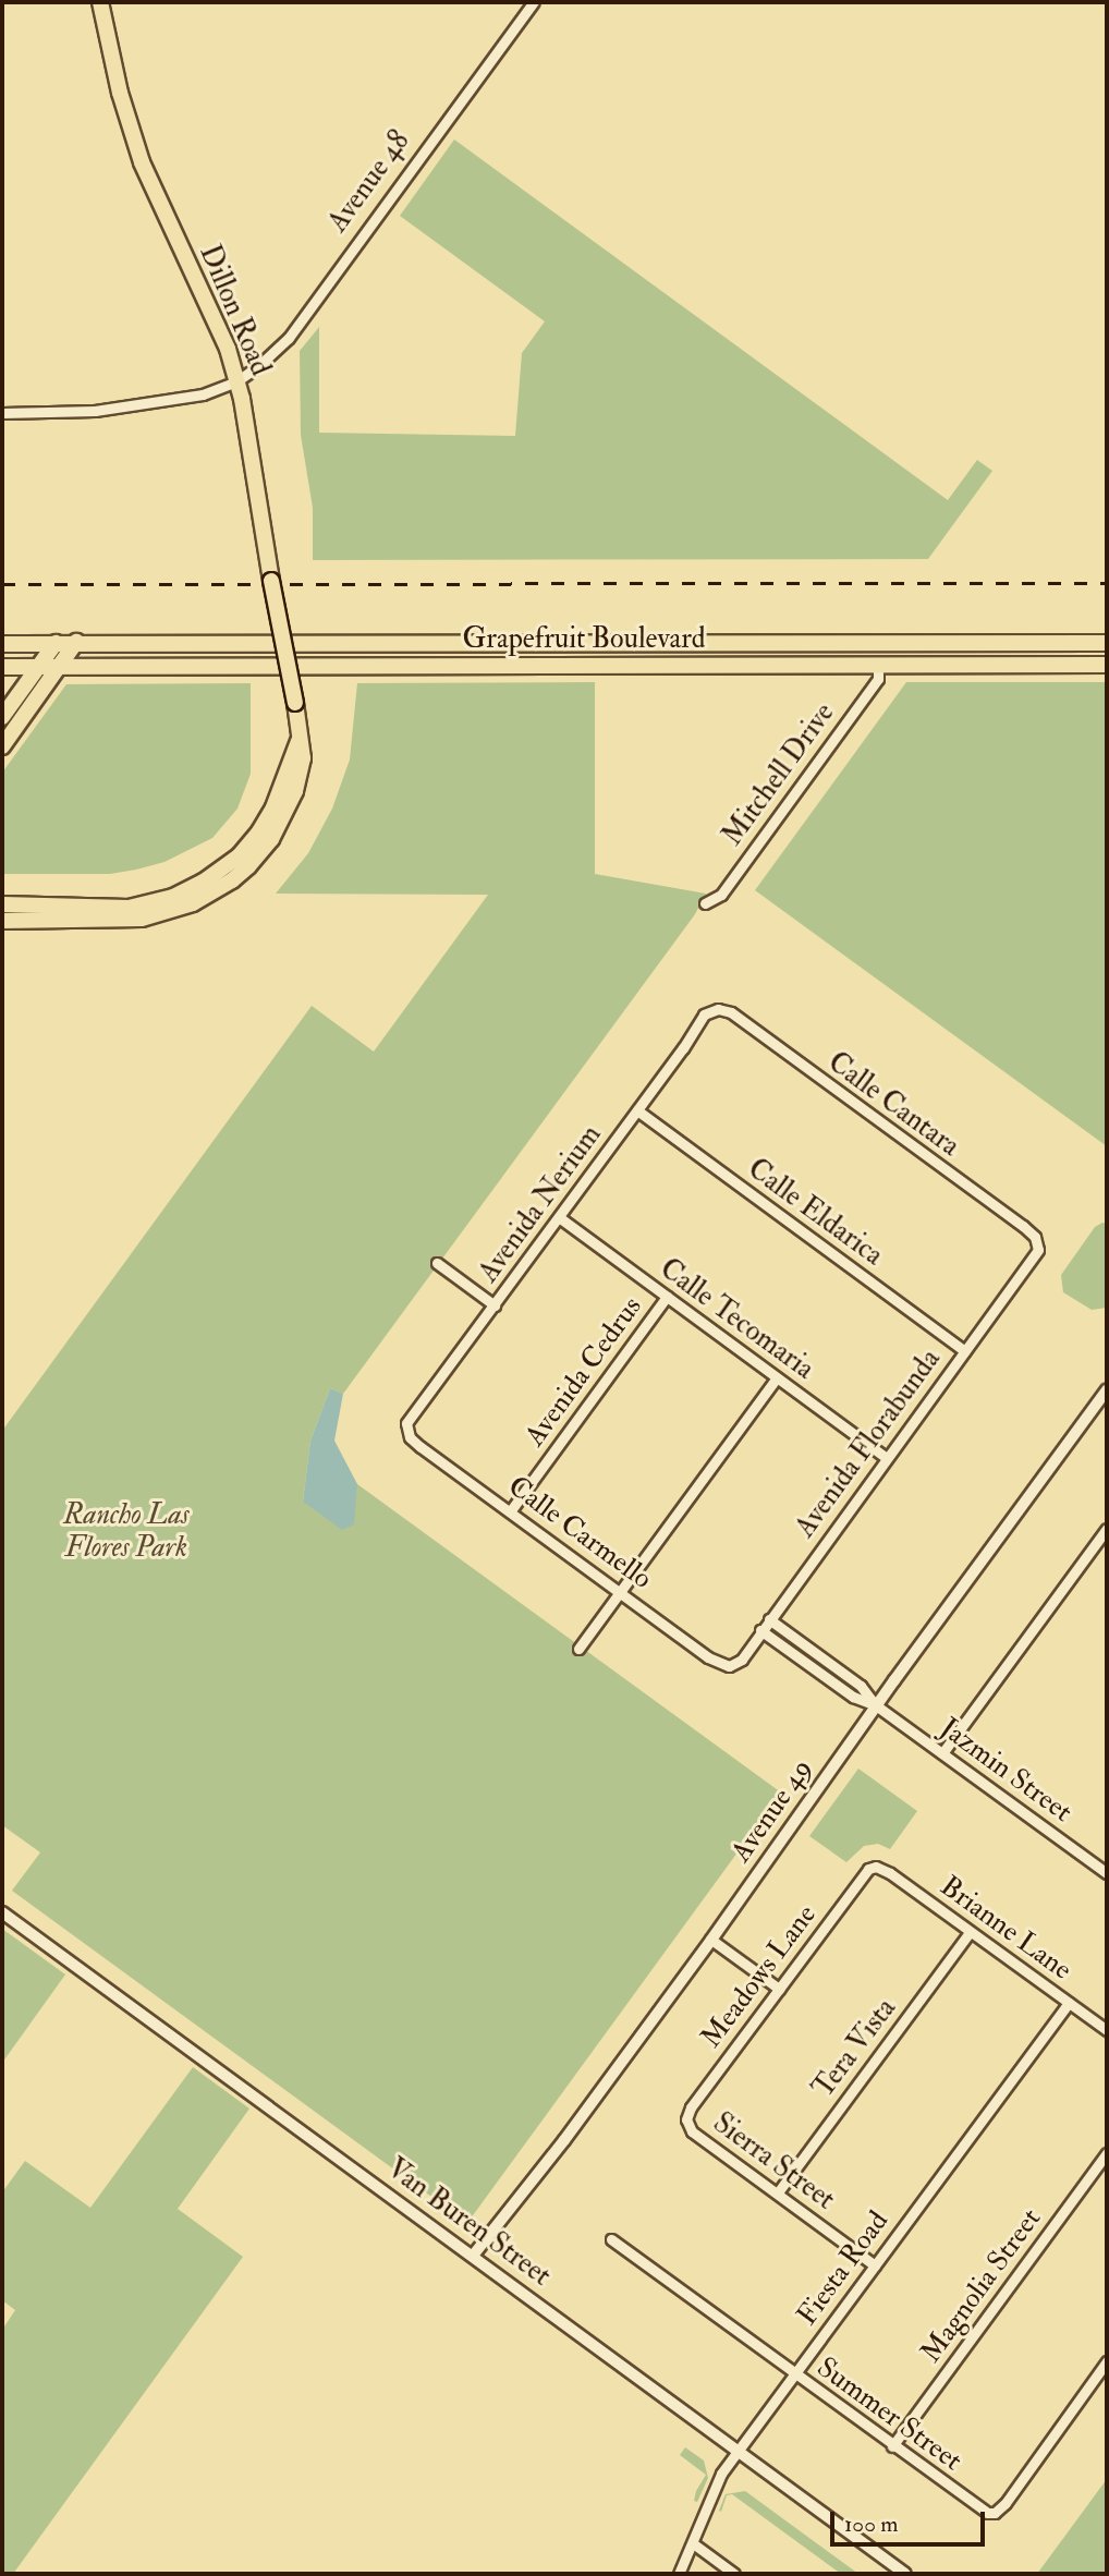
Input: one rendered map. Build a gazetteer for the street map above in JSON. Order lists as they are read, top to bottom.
{
  "streets": {
    "main road": ["Dillon Road", "Grapefruit Boulevard"],
    "street": [
      "Avenue 48",
      "Mitchell Drive",
      "Calle Cantara",
      "Avenida Nerium",
      "Calle Eldarica",
      "Calle Tecomaria",
      "Avenida Cedrus",
      "Avenida Florabunda",
      "Calle Carmello",
      "Jazmin Street",
      "Avenue 49",
      "Brianne Lane",
      "Meadows Lane",
      "Tera Vista",
      "Sierra Street",
      "Van Buren Street",
      "Fiesta Road",
      "Magnolia Street",
      "Summer Street"
    ]
  },
  "crossings": [
    ["Avenue 48", "Dillon Road"],
    ["Grapefruit Boulevard", "Mitchell Drive"],
    ["Calle Cantara", "Avenida Nerium"],
    ["Calle Cantara", "Avenida Florabunda"],
    ["Avenida Nerium", "Calle Eldarica"],
    ["Avenida Nerium", "Calle Tecomaria"],
    ["Avenida Nerium", "Calle Carmello"],
    ["Calle Eldarica", "Avenida Florabunda"],
    ["Calle Tecomaria", "Avenida Cedrus"],
    ["Calle Tecomaria", "Avenida Florabunda"],
    ["Avenida Cedrus", "Calle Carmello"],
    ["Avenida Florabunda", "Calle Carmello"],
    ["Jazmin Street", "Avenue 49"],
    ["Avenue 49", "Van Buren Street"],
    ["Brianne Lane", "Meadows Lane"],
    ["Brianne Lane", "Tera Vista"],
    ["Brianne Lane", "Fiesta Road"],
    ["Meadows Lane", "Sierra Street"],
    ["Tera Vista", "Sierra Street"],
    ["Sierra Street", "Fiesta Road"],
    ["Van Buren Street", "Fiesta Road"],
    ["Fiesta Road", "Summer Street"],
    ["Magnolia Street", "Summer Street"]
  ],
  "parks": ["Rancho Las Flores Park"],
  "scale_bar": "100 m"
}
